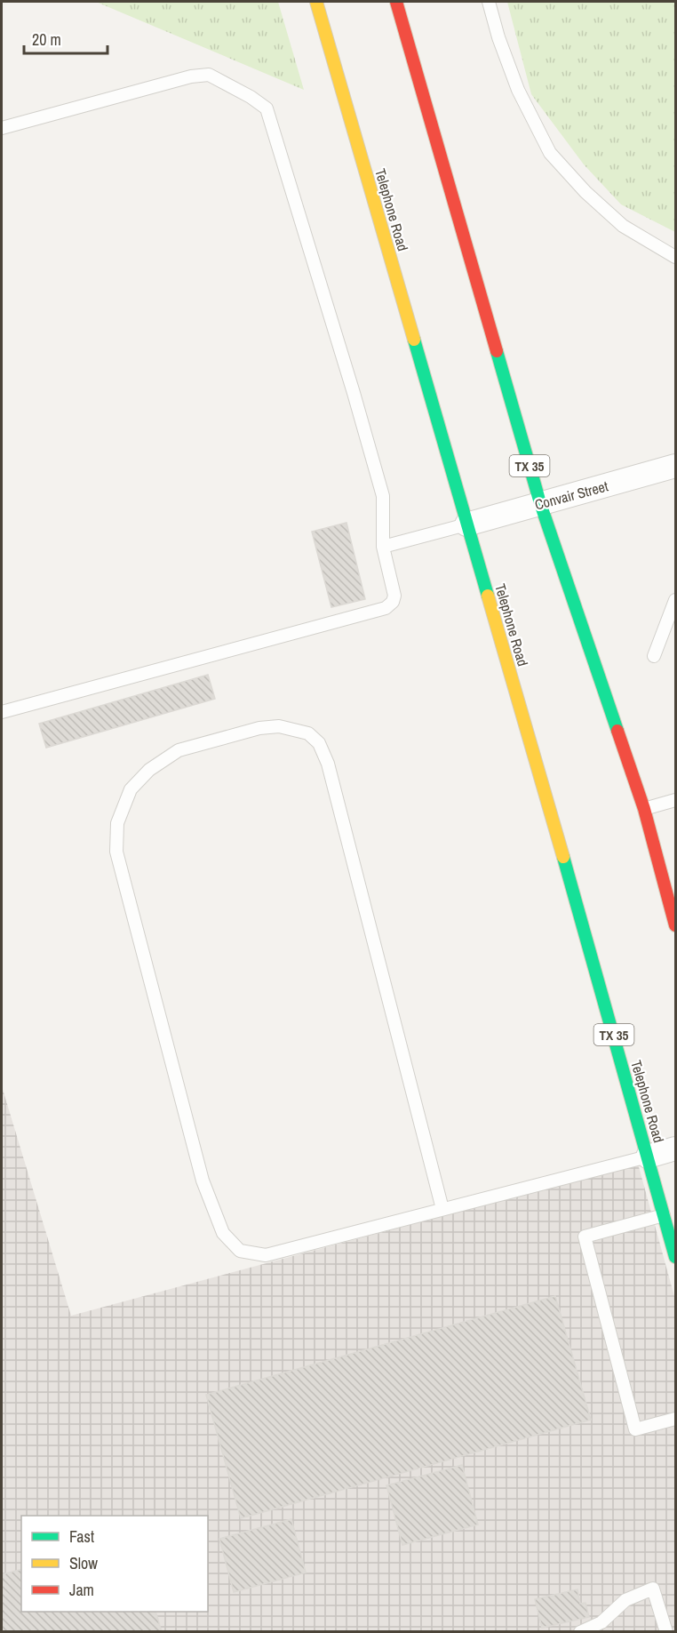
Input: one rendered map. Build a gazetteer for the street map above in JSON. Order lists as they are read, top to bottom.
{
  "streets": {
    "main road": ["Telephone Road", "TX 35"],
    "street": ["Convair Street"]
  },
  "crossings": [
    ["Telephone Road", "Convair Street"],
    ["TX 35", "Convair Street"]
  ],
  "legend": ["Fast", "Slow", "Jam"],
  "scale_bar": "20 m"
}
